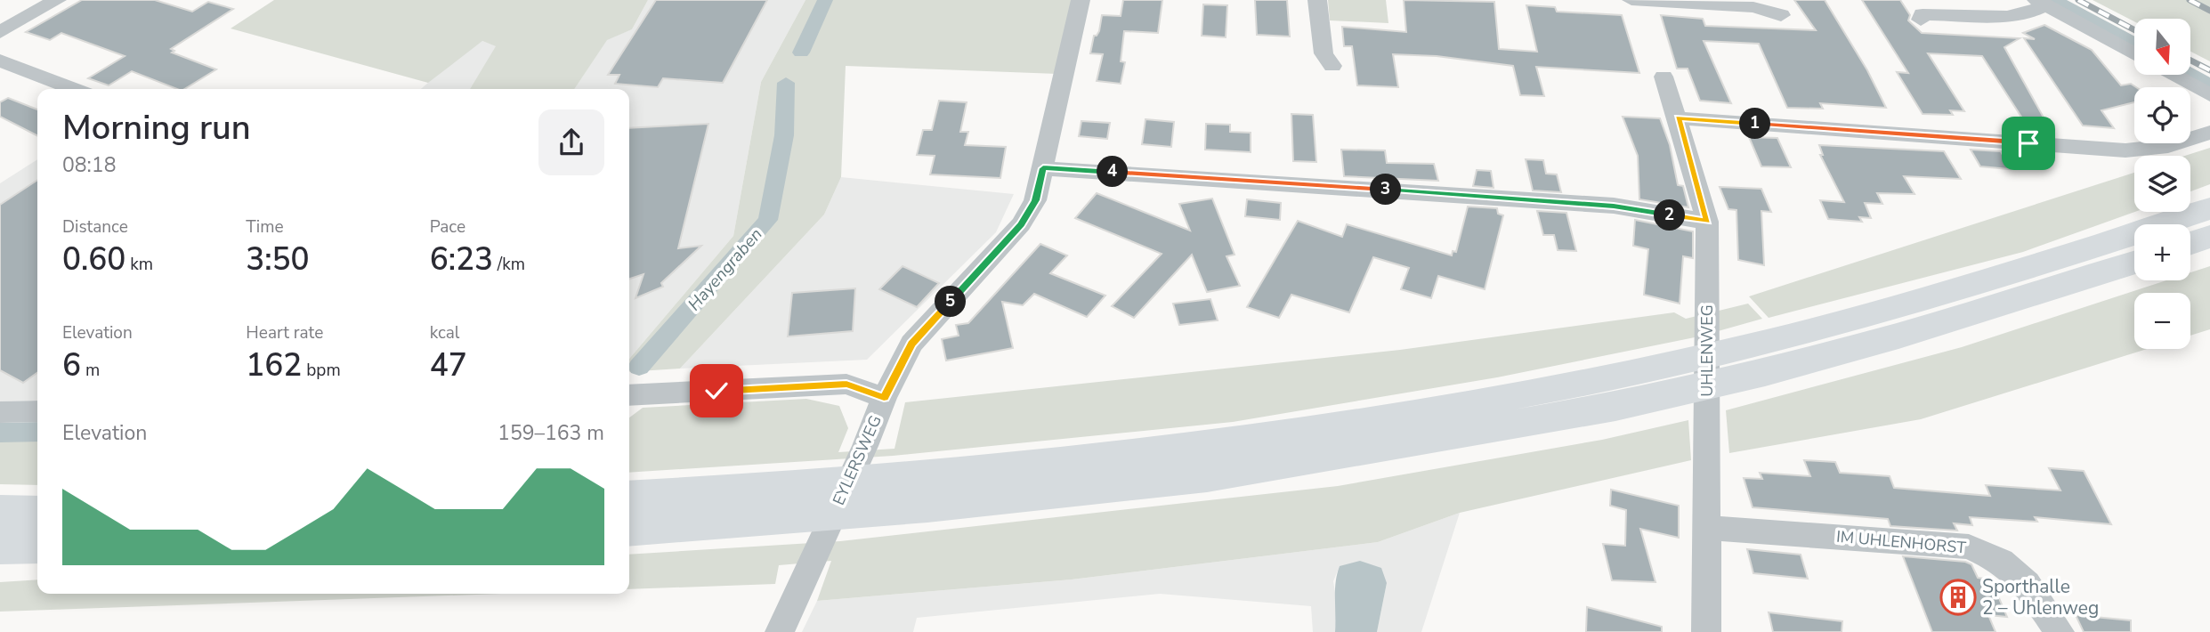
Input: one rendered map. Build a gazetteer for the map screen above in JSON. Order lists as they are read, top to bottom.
{
  "streets": {
    "street": ["UHLENWEG", "EYLERSWEG", "IM UHLENHORST"]
  },
  "crossings": [
    ["UHLENWEG", "IM UHLENHORST"]
  ],
  "water": ["Hayengraben"],
  "places": {
    "building": ["Sporthalle 2 – Uhlenweg"]
  },
  "north": "bottom",
  "page": {
    "map_buttons": ["+", "−"],
    "heading": ["Morning run", "08:18"],
    "pins": [
      "1",
      "4",
      "3",
      "2",
      "5"
    ],
    "stats": [
      ["Distance", "0.60 km"],
      ["Time", "3:50"],
      ["Pace", "6:23 /km"],
      ["Elevation", "6 m"],
      ["Heart rate", "162 bpm"],
      ["kcal", "47"]
    ],
    "chart": ["Elevation", "159–163 m"]
  }
}
